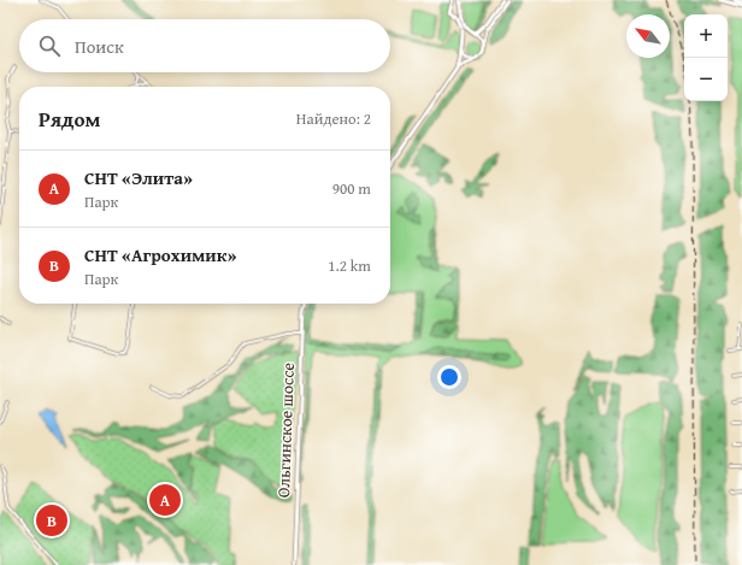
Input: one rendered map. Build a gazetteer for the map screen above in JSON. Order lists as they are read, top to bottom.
{
  "streets": {
    "main road": ["Ольгинское шоссе"]
  },
  "north": "top left",
  "page": {
    "map_buttons": ["+", "−"],
    "search": "Поиск",
    "heading": ["Рядом", "Найдено: 2"],
    "list": [
      {
        "mark": "A",
        "name": "СНТ «Элита»",
        "note": "Парк",
        "value": "900 m"
      },
      {
        "mark": "B",
        "name": "СНТ «Агрохимик»",
        "note": "Парк",
        "value": "1.2 km"
      }
    ],
    "pins": ["A", "B"]
  }
}
